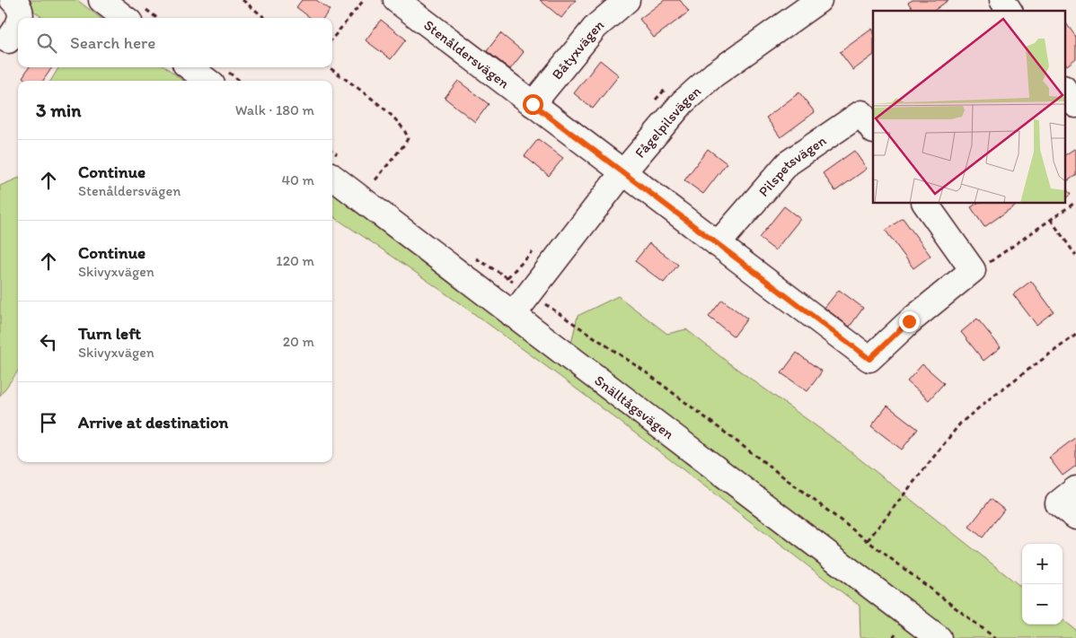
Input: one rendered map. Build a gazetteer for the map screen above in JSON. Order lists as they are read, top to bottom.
{
  "streets": {
    "street": [
      "Båtyxvägen",
      "Stenåldersvägen",
      "Fågelpilsvägen",
      "Pilspetsvägen",
      "Snälltågsvägen"
    ]
  },
  "crossings": [
    ["Båtyxvägen", "Stenåldersvägen"],
    ["Stenåldersvägen", "Fågelpilsvägen"],
    ["Stenåldersvägen", "Pilspetsvägen"],
    ["Fågelpilsvägen", "Snälltågsvägen"]
  ],
  "page": {
    "search": "Search here",
    "heading": ["3 min", "Walk · 180 m"],
    "list": [
      ["Continue", "Stenåldersvägen", "40 m"],
      ["Continue", "Skivyxvägen", "120 m"],
      ["Turn left", "Skivyxvägen", "20 m"],
      "Arrive at destination"
    ],
    "map_buttons": ["+", "−"]
  }
}
